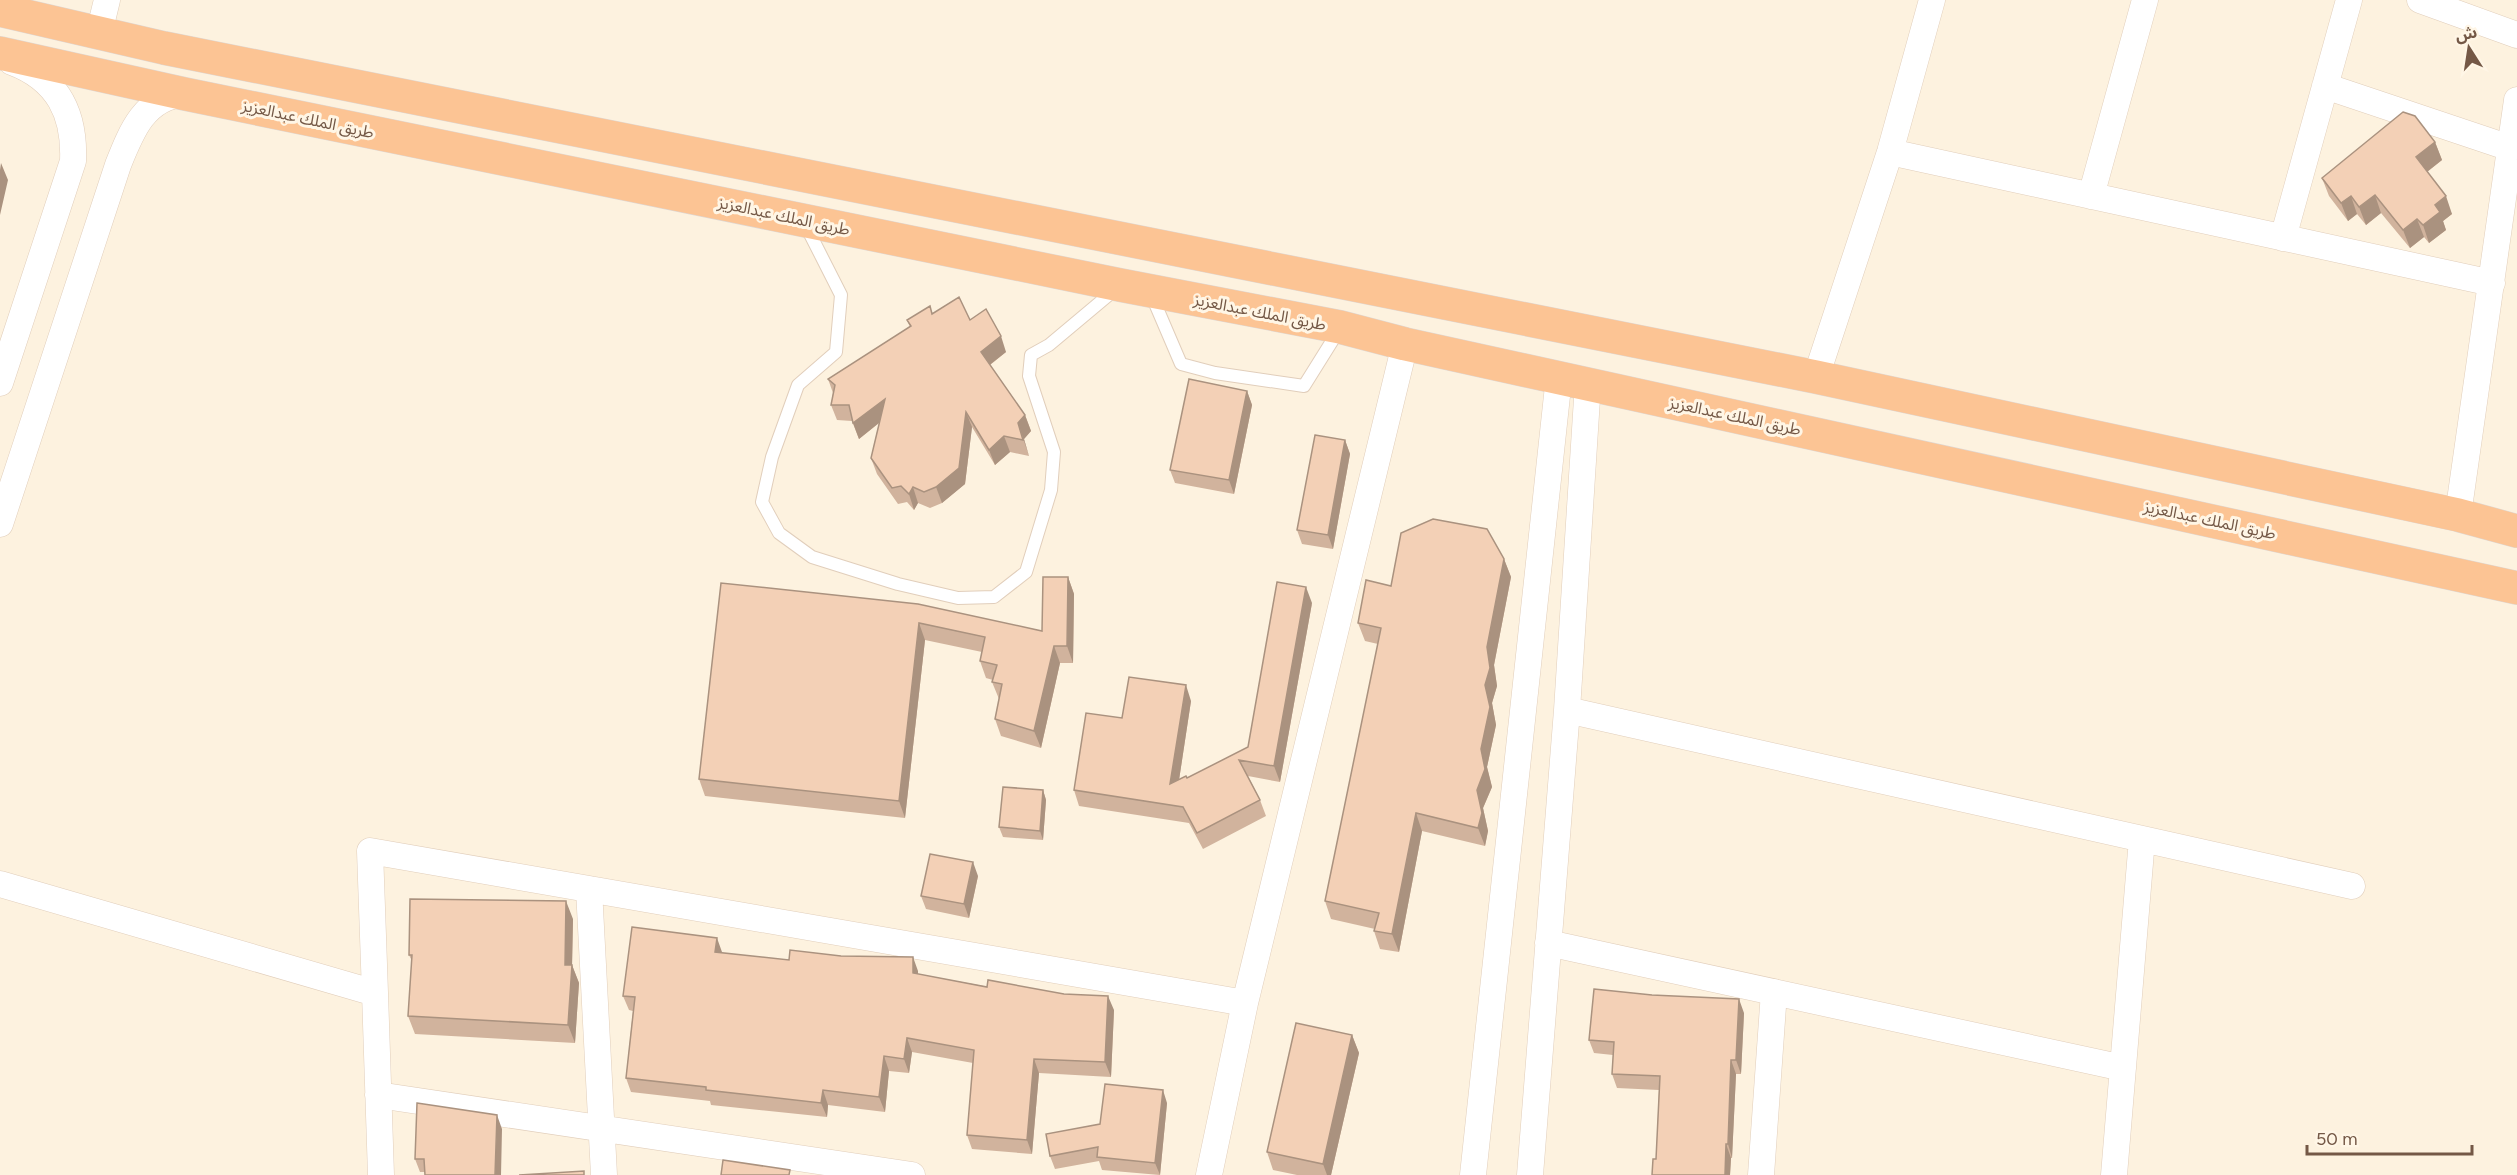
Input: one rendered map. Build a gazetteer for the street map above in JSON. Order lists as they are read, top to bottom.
{
  "streets": {
    "highway": ["طريق الملك عبدالعزيز"]
  },
  "scale_bar": "50 m",
  "north": "top"
}
